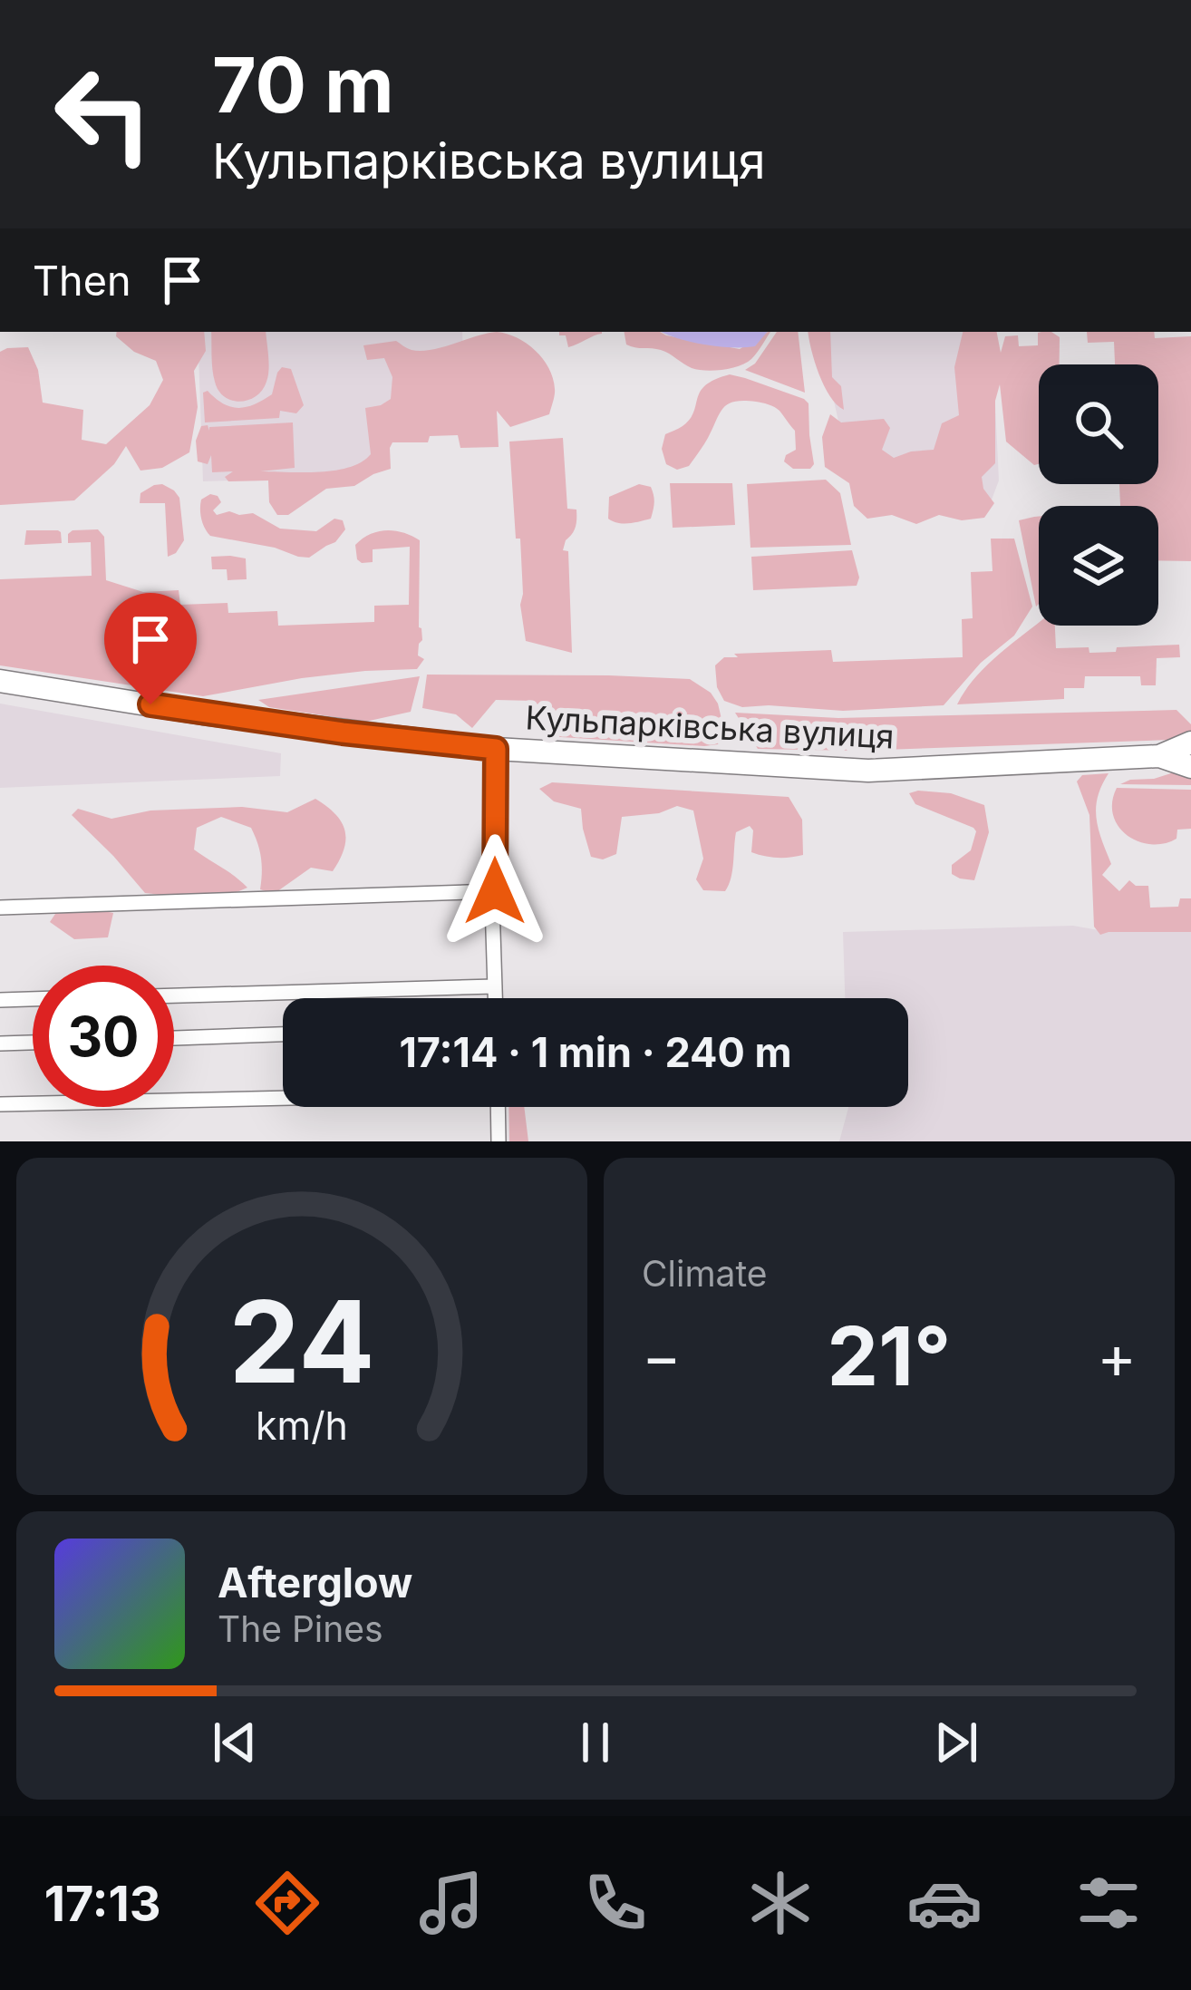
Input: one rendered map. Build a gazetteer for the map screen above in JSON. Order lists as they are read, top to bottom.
{
  "streets": {
    "main road": ["Кульпарківська вулиця"]
  },
  "page": {
    "turn": ["70 m", "Кульпарківська вулиця"],
    "then": "Then",
    "limit": "30",
    "trip": "17:14 · 1 min · 240 m",
    "tile": "Climate",
    "heat": ["−", "21°", "+"],
    "song": ["Afterglow", "The Pines"],
    "tabs": "17:13",
    "gauge": ["24", "km/h"]
  }
}
